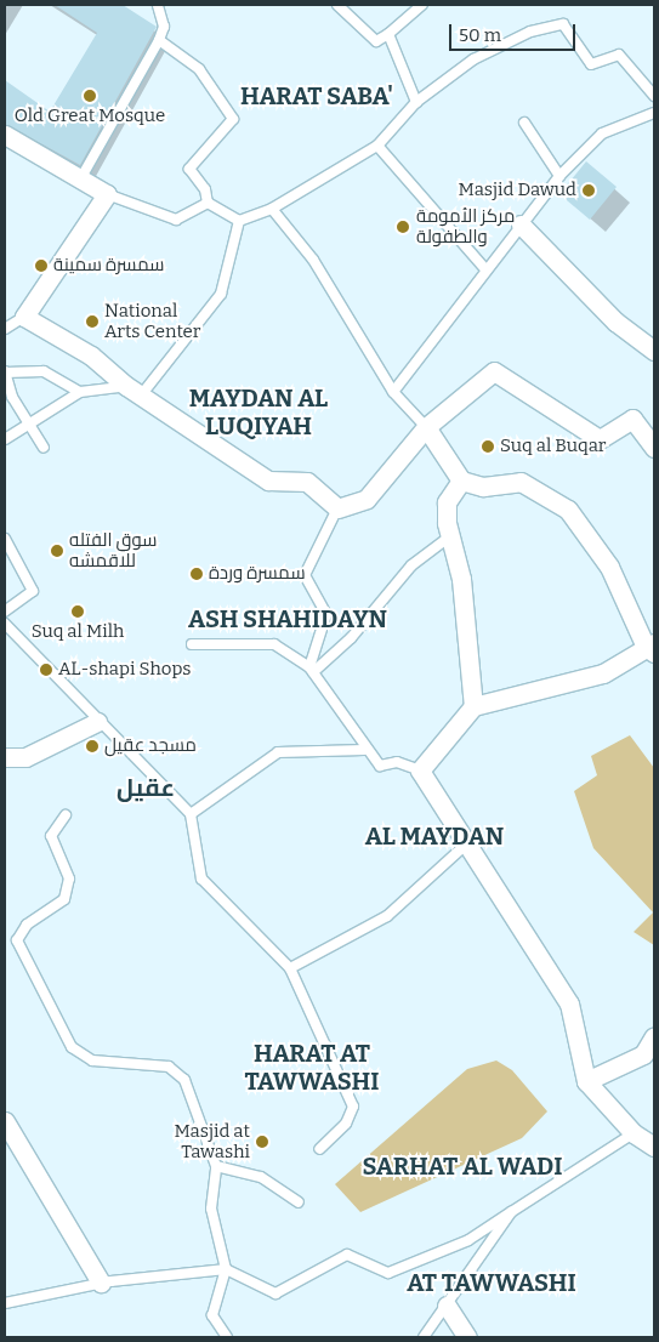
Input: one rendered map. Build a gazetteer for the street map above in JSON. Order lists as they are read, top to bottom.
{
  "districts": [
    "HARAT SABA'",
    "MAYDAN AL LUQIYAH",
    "ASH SHAHIDAYN",
    "عقيل",
    "AL MAYDAN",
    "HARAT AT TAWWASHI",
    "SARHAT AL WADI",
    "AT TAWWASHI"
  ],
  "places": [
    "Old Great Mosque",
    "Masjid Dawud",
    "مركز الأمومة والطفولة",
    "سمسرة سمينة",
    "National Arts Center",
    "Suq al Buqar",
    "سوق الفتله للاقمشه",
    "سمسرة وردة",
    "Suq al Milh",
    "AL-shapi Shops",
    "مسجد عقيل",
    "Masjid at Tawashi"
  ],
  "scale_bar": "50 m"
}
